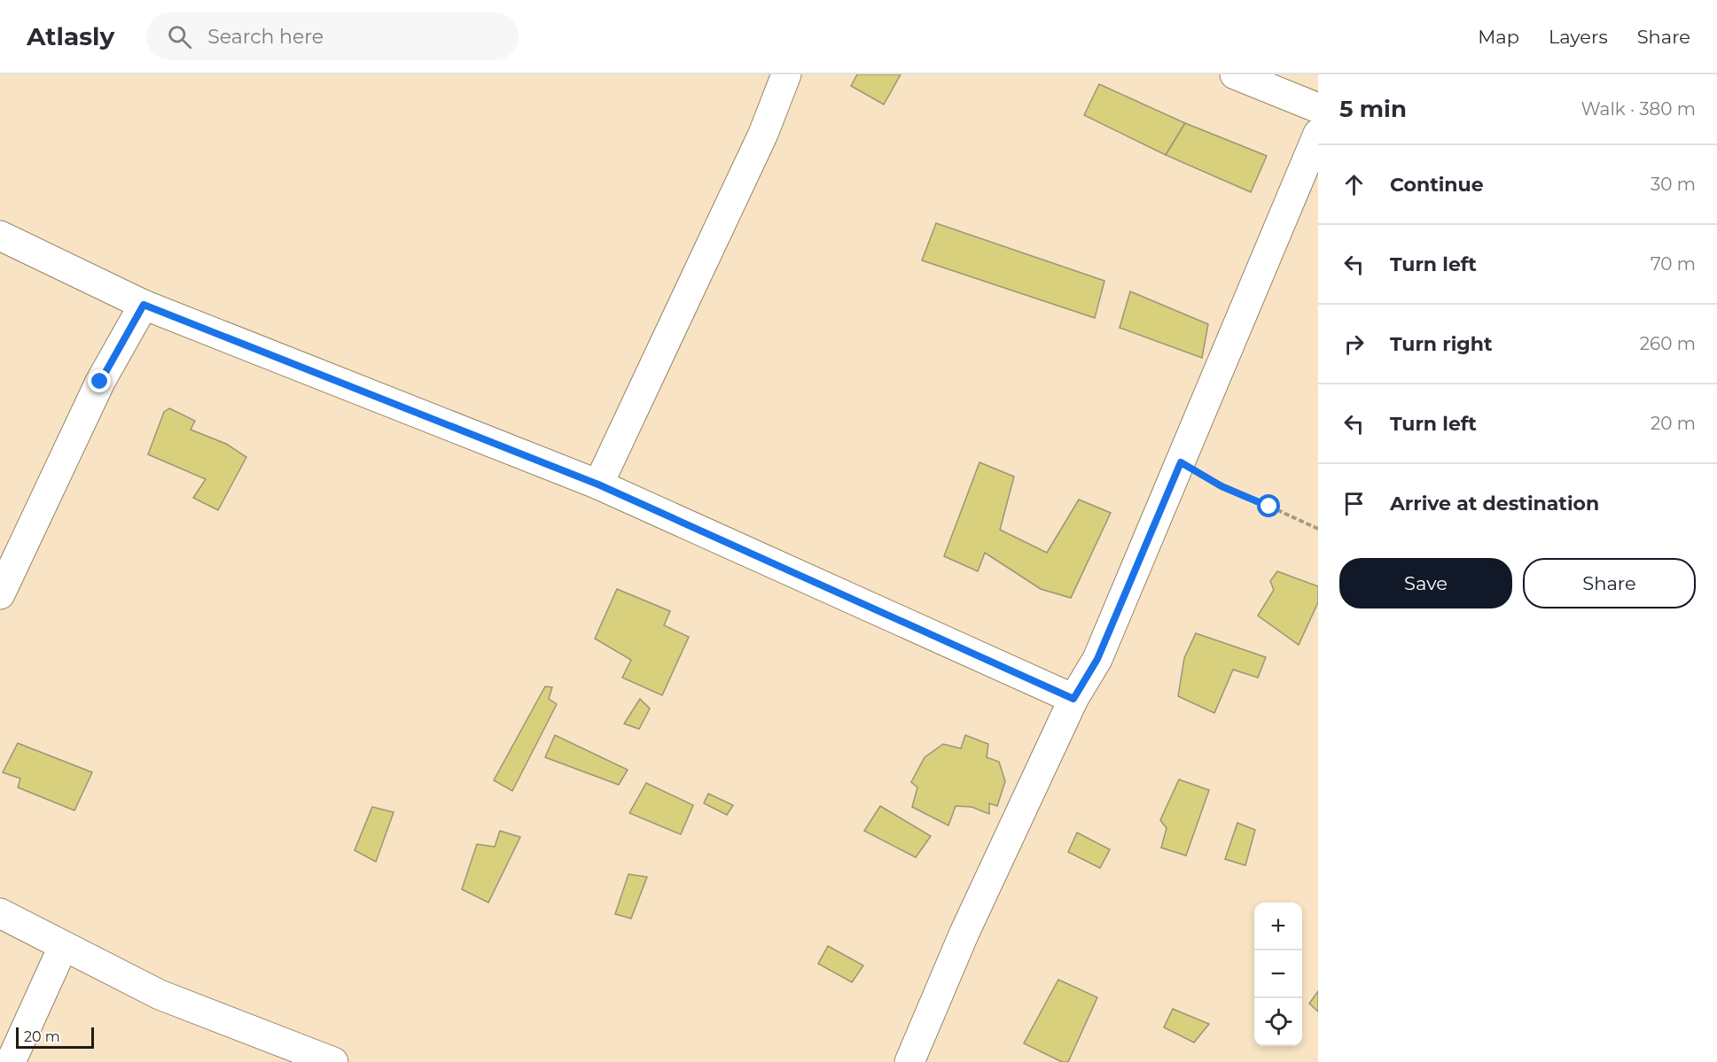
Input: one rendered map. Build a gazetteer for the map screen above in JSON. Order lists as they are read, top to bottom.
{
  "scale_bar": "20 m",
  "page": {
    "header": "Atlasly",
    "search": "Search here",
    "nav": ["Map", "Layers", "Share"],
    "heading": ["5 min", "Walk · 380 m"],
    "list": [
      ["Continue", "30 m"],
      ["Turn left", "70 m"],
      ["Turn right", "260 m"],
      ["Turn left", "20 m"],
      "Arrive at destination"
    ],
    "buttons": ["Save", "Share"],
    "map_buttons": ["+", "−"],
    "scale": "20 m"
  }
}
